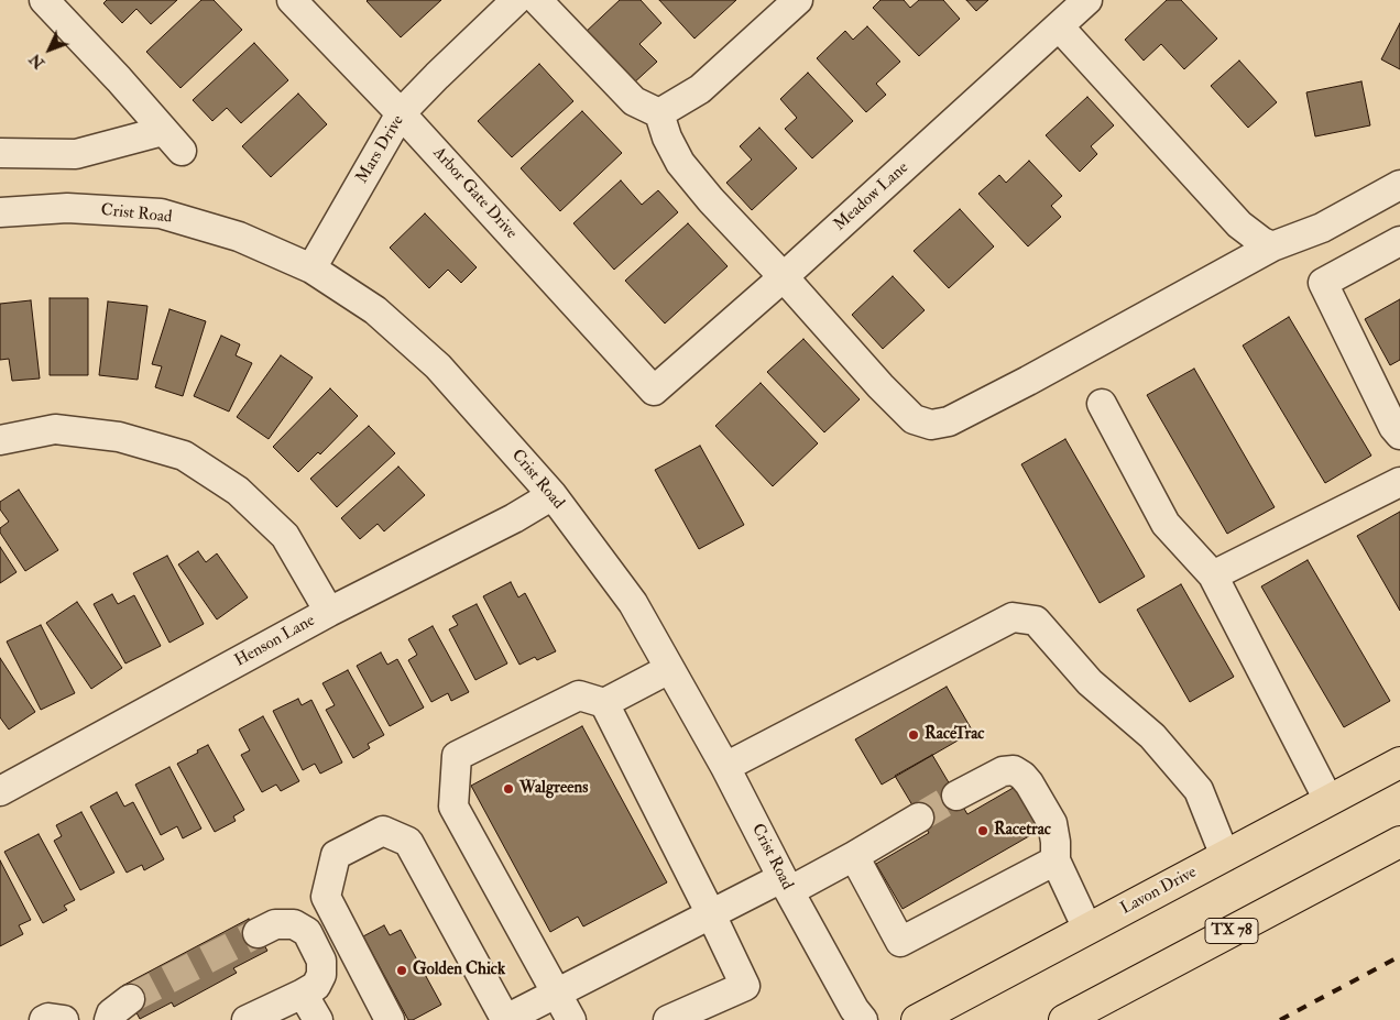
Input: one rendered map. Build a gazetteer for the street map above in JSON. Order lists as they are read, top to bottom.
{
  "streets": {
    "main road": ["Lavon Drive", "TX 78"],
    "street": [
      "Mars Drive",
      "Arbor Gate Drive",
      "Meadow Lane",
      "Crist Road",
      "Henson Lane"
    ]
  },
  "crossings": [
    ["Mars Drive", "Arbor Gate Drive"],
    ["Mars Drive", "Crist Road"],
    ["Arbor Gate Drive", "Meadow Lane"],
    ["Crist Road", "Henson Lane"]
  ],
  "places": [
    "RaceTrac",
    "Walgreens",
    "Racetrac",
    "Golden Chick"
  ],
  "north": "bottom left"
}
